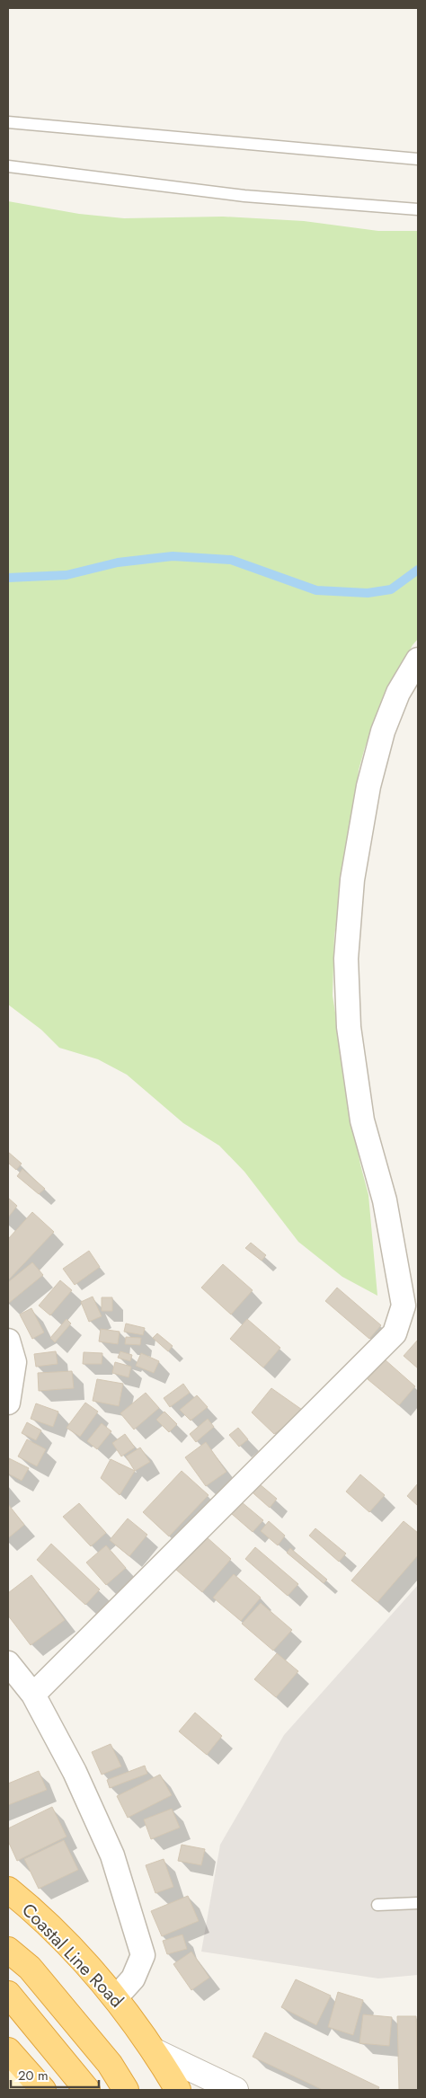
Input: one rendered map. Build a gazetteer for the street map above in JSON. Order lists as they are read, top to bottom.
{
  "streets": {
    "highway": ["Coastal Line Road"]
  },
  "scale_bar": "20 m"
}
